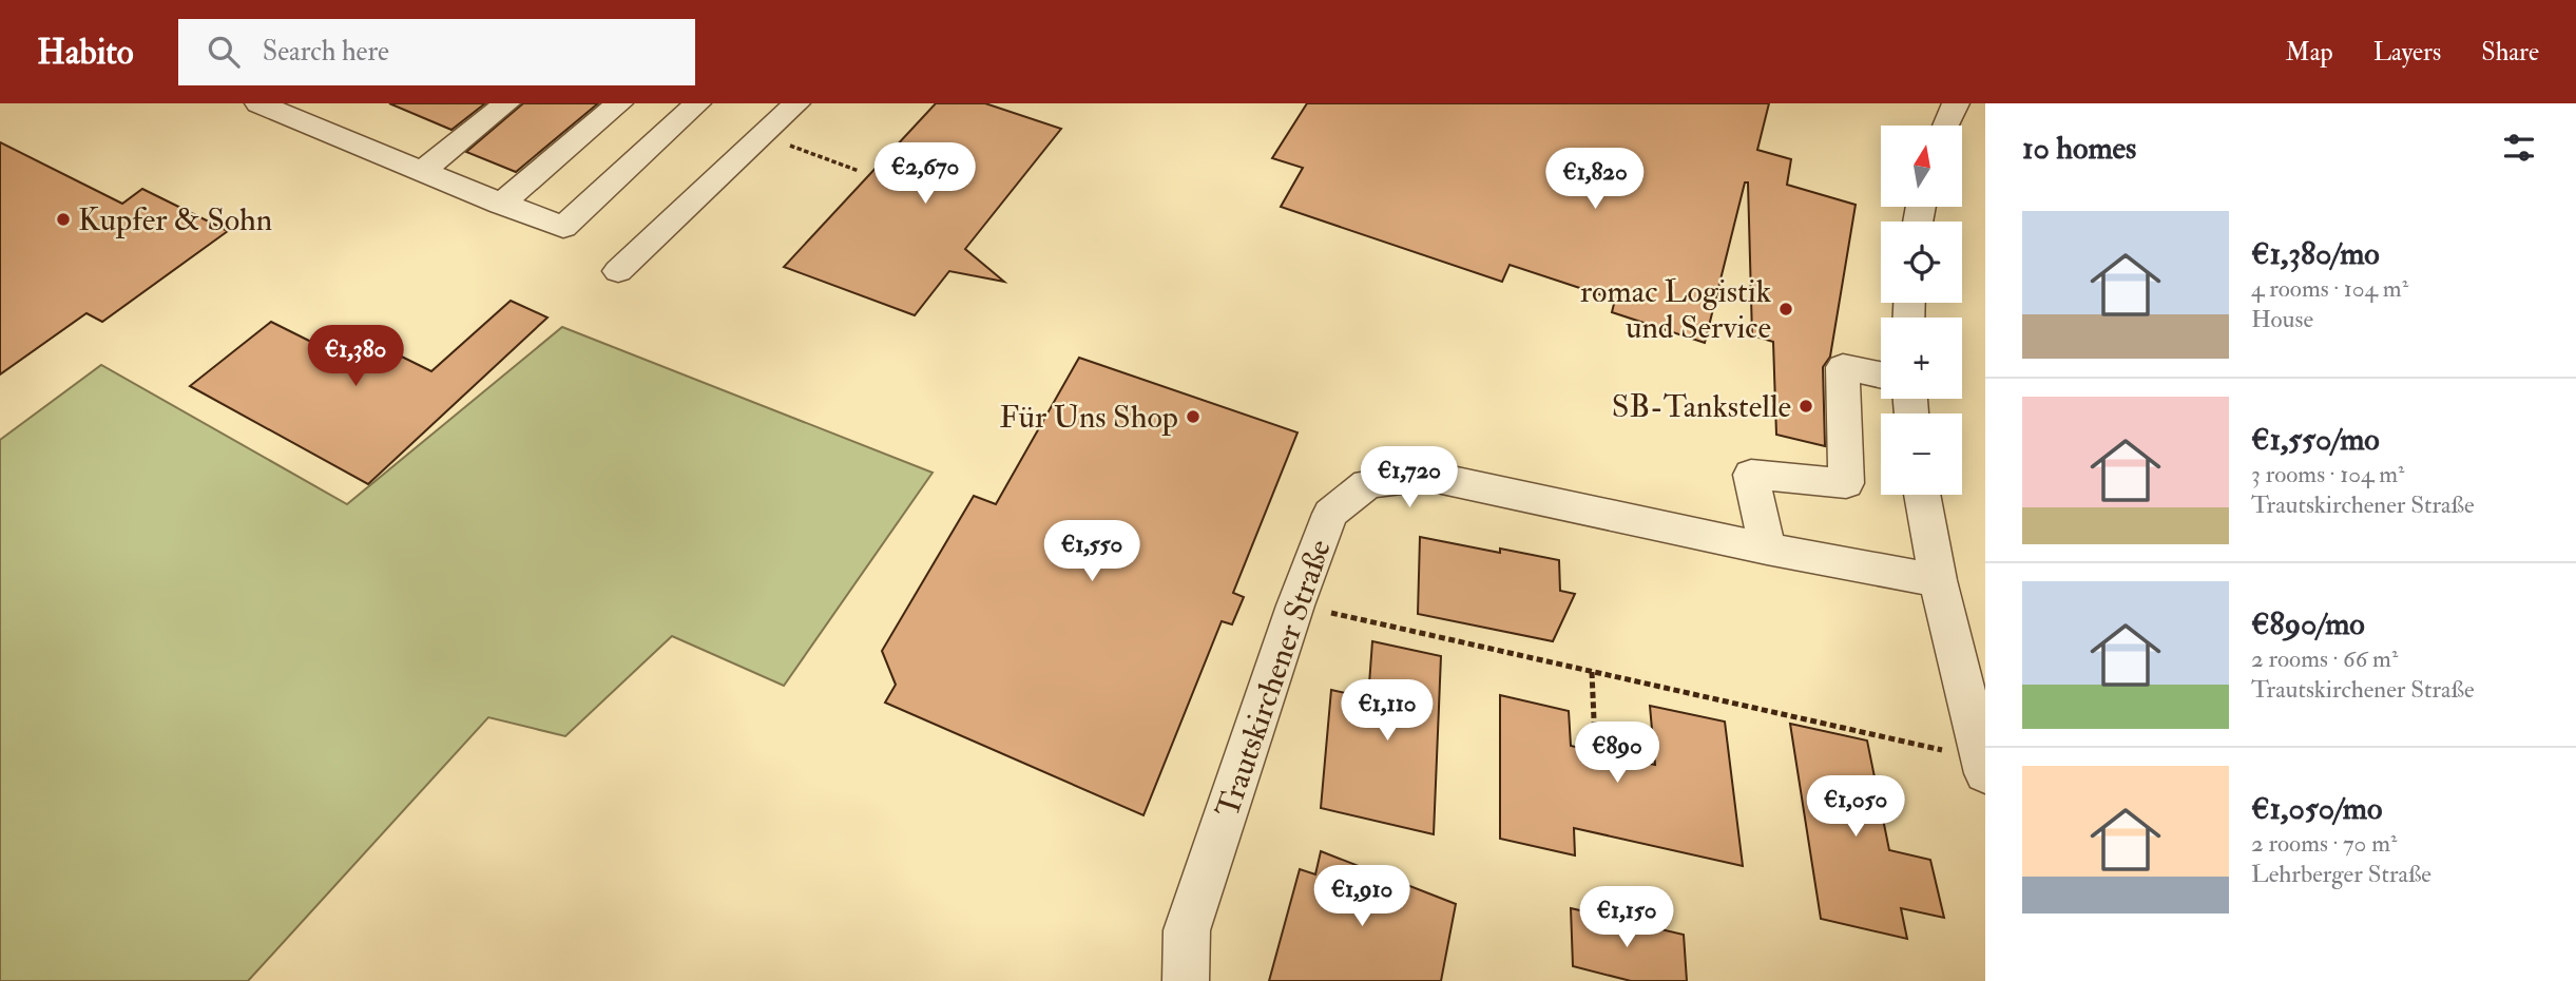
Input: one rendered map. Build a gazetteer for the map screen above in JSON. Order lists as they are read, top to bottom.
{
  "streets": {
    "street": ["Trautskirchener Straße"]
  },
  "places": [
    "Kupfer & Sohn",
    "romac Logistik und Service",
    "SB-Tankstelle",
    "Für Uns Shop"
  ],
  "north": "top",
  "page": {
    "header": "Habito",
    "search": "Search here",
    "nav": ["Map", "Layers", "Share"],
    "heading": "10 homes",
    "map_buttons": ["+", "−"],
    "price": [
      "€2,670",
      "€1,820",
      "€1,380",
      "€1,720",
      "€1,550",
      "€1,110",
      "€890",
      "€1,050",
      "€1,910",
      "€1,150"
    ],
    "list": [
      {
        "name": "€1,380/mo",
        "note": "4 rooms · 104 m² · House"
      },
      {
        "name": "€1,550/mo",
        "note": "3 rooms · 104 m² · Trautskirchener Straße"
      },
      {
        "name": "€890/mo",
        "note": "2 rooms · 66 m² · Trautskirchener Straße"
      },
      {
        "name": "€1,050/mo",
        "note": "2 rooms · 70 m² · Lehrberger Straße"
      }
    ]
  }
}
